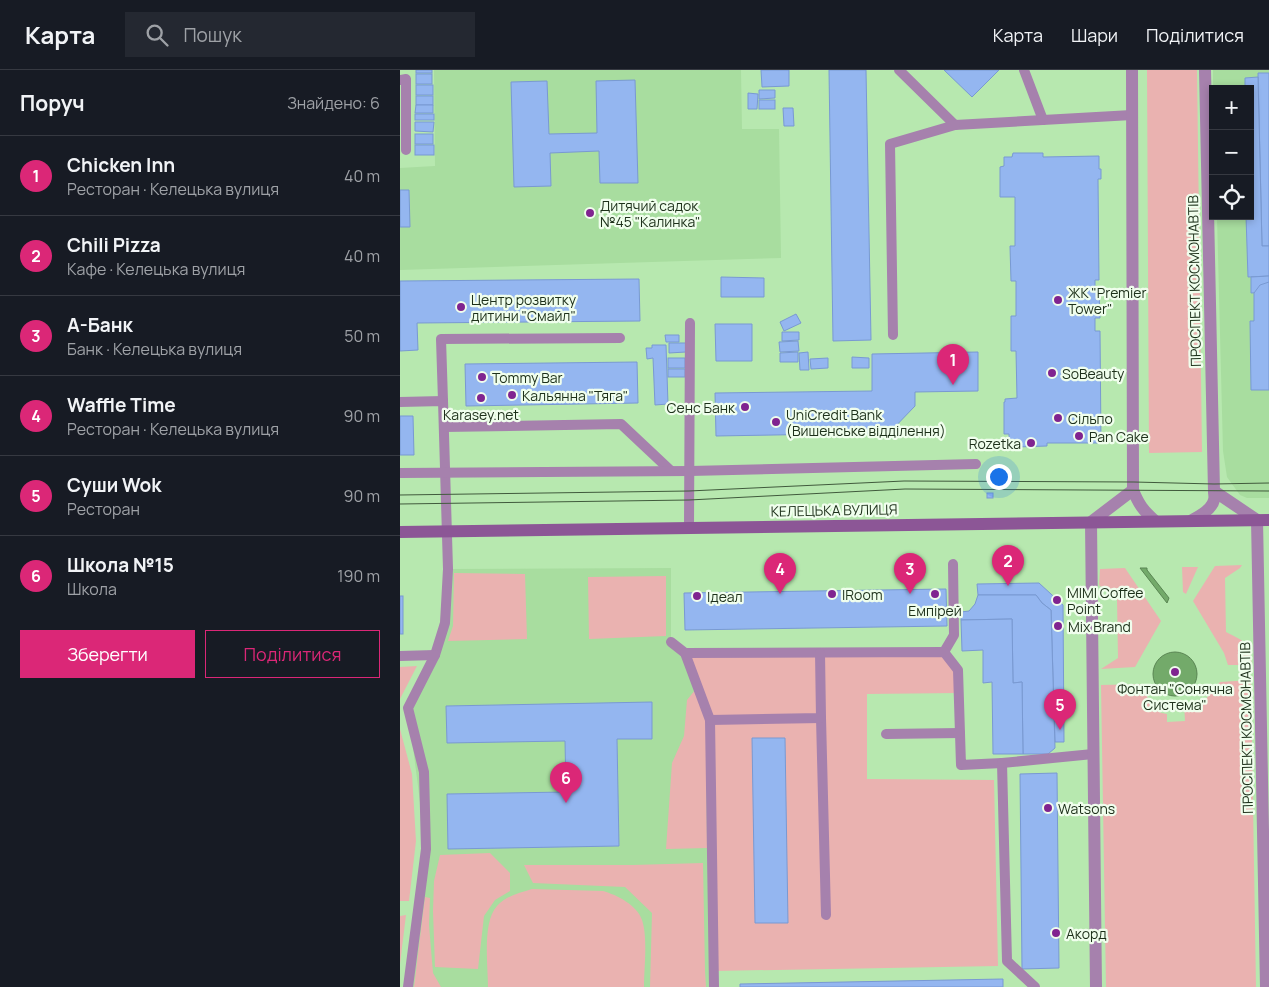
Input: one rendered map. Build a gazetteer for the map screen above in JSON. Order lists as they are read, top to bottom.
{
  "streets": {
    "main road": ["КЕЛЕЦЬКА ВУЛИЦЯ"],
    "street": ["ПРОСПЕКТ КОСМОНАВТІВ"]
  },
  "crossings": [
    ["ПРОСПЕКТ КОСМОНАВТІВ", "КЕЛЕЦЬКА ВУЛИЦЯ"]
  ],
  "places": [
    "Дитячий садок №45 \"Калинка\"",
    "ЖК \"Premier Tower\"",
    "Центр розвитку дитини \"Смайл\"",
    "SoBeauty",
    "Tommy Bar",
    "Кальянна \"Тяга\"",
    "Karasey.net",
    "Сенс Банк",
    "Сільпо",
    "UniCredit Bank (Вишенське відділення)",
    "Pan Cake",
    "Rozetka",
    "IRoom",
    "Емпірей",
    "Ідеал",
    "MIMI Coffee Point",
    "Mix Brand",
    "Фонтан \"Сонячна Система\"",
    "Watsons",
    "Акорд"
  ],
  "page": {
    "header": "Карта",
    "search": "Пошук",
    "nav": ["Карта", "Шари", "Поділитися"],
    "heading": ["Поруч", "Знайдено: 6"],
    "map_buttons": ["+", "−"],
    "list": [
      {
        "mark": "1",
        "name": "Chicken Inn",
        "note": "Ресторан · Келецька вулиця",
        "value": "40 m"
      },
      {
        "mark": "2",
        "name": "Chili Pizza",
        "note": "Кафе · Келецька вулиця",
        "value": "40 m"
      },
      {
        "mark": "3",
        "name": "А-Банк",
        "note": "Банк · Келецька вулиця",
        "value": "50 m"
      },
      {
        "mark": "4",
        "name": "Waffle Time",
        "note": "Ресторан · Келецька вулиця",
        "value": "90 m"
      },
      {
        "mark": "5",
        "name": "Суши Wok",
        "note": "Ресторан",
        "value": "90 m"
      },
      {
        "mark": "6",
        "name": "Школа №15",
        "note": "Школа",
        "value": "190 m"
      }
    ],
    "pins": [
      "1",
      "2",
      "3",
      "4",
      "5",
      "6"
    ],
    "buttons": ["Зберегти", "Поділитися"]
  }
}
